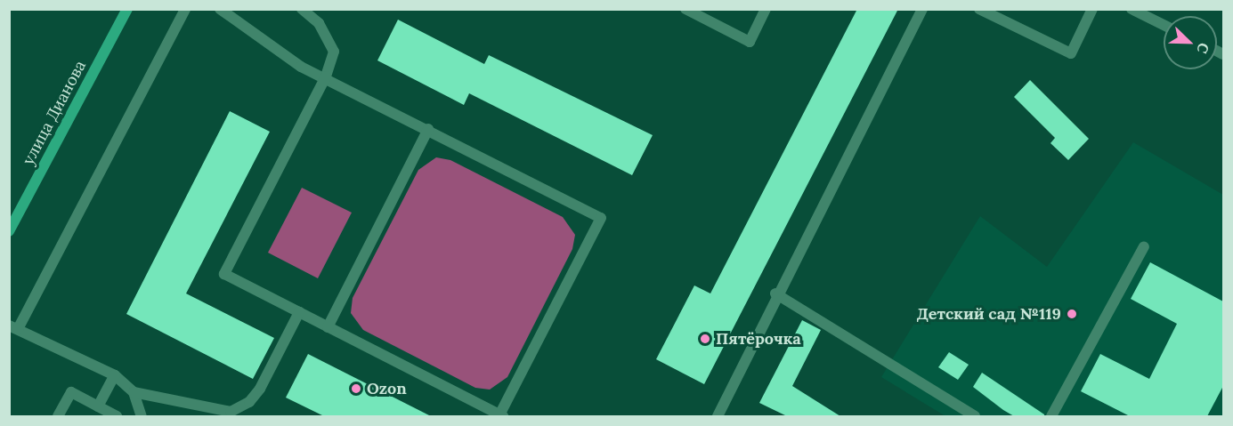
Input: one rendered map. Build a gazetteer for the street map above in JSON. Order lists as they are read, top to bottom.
{
  "streets": {
    "main road": ["улица Дианова"]
  },
  "places": ["Детский сад №119", "Пятёрочка", "Ozon"],
  "north": "bottom right"
}
